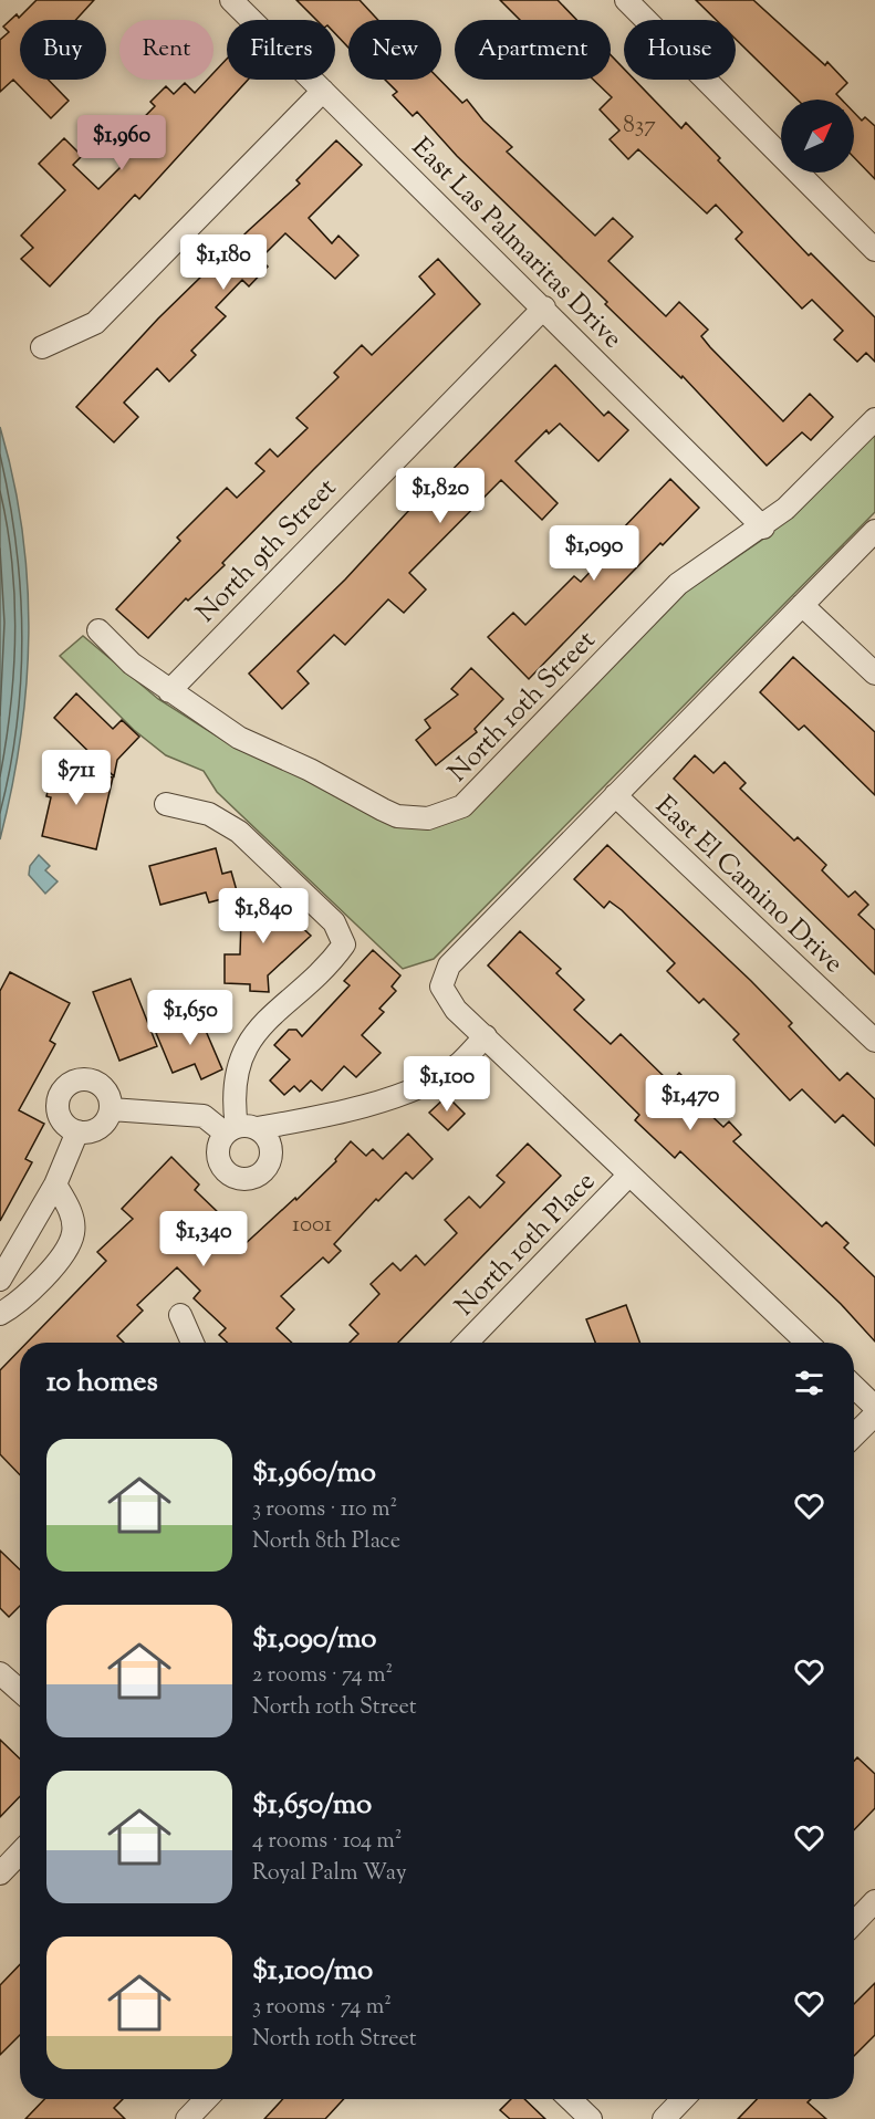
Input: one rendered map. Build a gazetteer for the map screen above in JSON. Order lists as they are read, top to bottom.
{
  "streets": {
    "street": [
      "East Las Palmaritas Drive",
      "North 9th Street",
      "North 10th Street",
      "East El Camino Drive",
      "North 10th Place"
    ]
  },
  "crossings": [
    ["East Las Palmaritas Drive", "North 9th Street"],
    ["East Las Palmaritas Drive", "North 10th Street"],
    ["North 9th Street", "North 10th Street"]
  ],
  "house_numbers": ["837", "1001"],
  "north": "top right",
  "page": {
    "chip": [
      "Buy",
      "Rent",
      "Filters",
      "New",
      "Apartment",
      "House"
    ],
    "price": [
      "$1,960",
      "$1,180",
      "$1,820",
      "$1,090",
      "$711",
      "$1,840",
      "$1,650",
      "$1,100",
      "$1,470",
      "$1,340"
    ],
    "heading": "10 homes",
    "list": [
      {
        "name": "$1,960/mo",
        "note": "3 rooms · 110 m² · North 8th Place"
      },
      {
        "name": "$1,090/mo",
        "note": "2 rooms · 74 m² · North 10th Street"
      },
      {
        "name": "$1,650/mo",
        "note": "4 rooms · 104 m² · Royal Palm Way"
      },
      {
        "name": "$1,100/mo",
        "note": "3 rooms · 74 m² · North 10th Street"
      }
    ]
  }
}
